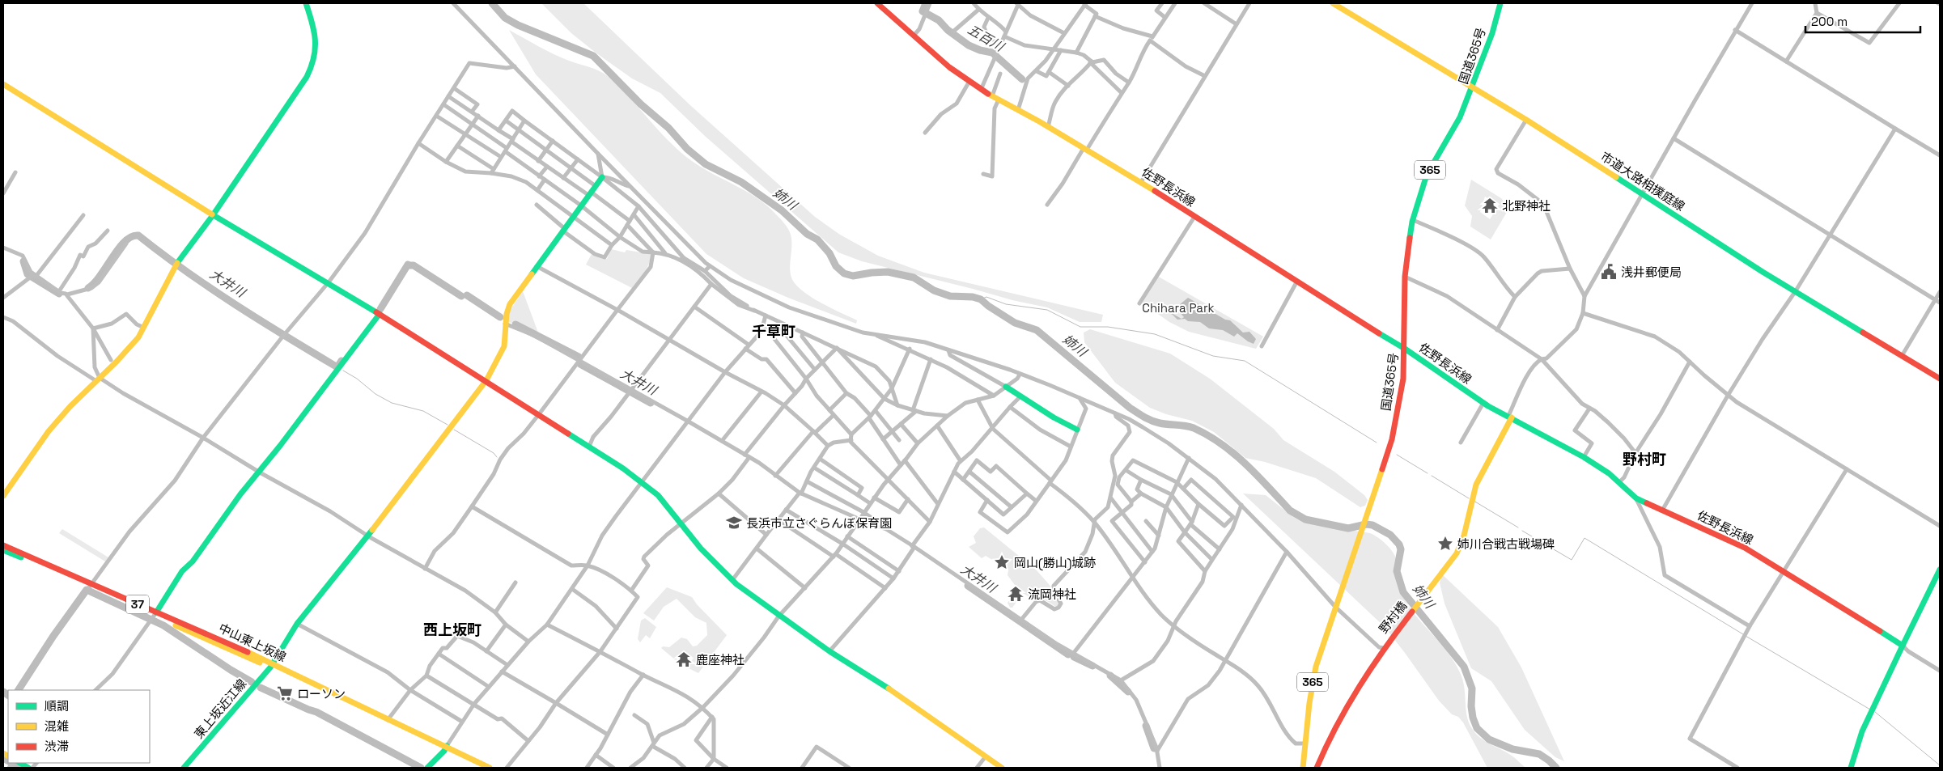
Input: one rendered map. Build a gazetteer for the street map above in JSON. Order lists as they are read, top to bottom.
{
  "streets": {
    "main road": [
      "国道365号",
      "365",
      "市道大路相撲庭線",
      "佐野長浜線",
      "37",
      "野村橋",
      "中山東上坂線",
      "東上坂近江線"
    ]
  },
  "crossings": [
    ["国道365号", "市道大路相撲庭線"],
    ["国道365号", "佐野長浜線"],
    ["佐野長浜線", "野村橋"],
    ["中山東上坂線", "東上坂近江線"]
  ],
  "districts": ["千草町", "野村町", "西上坂町"],
  "water": ["五百川", "姉川", "大井川"],
  "parks": ["Chihara Park"],
  "places": {
    "temple": ["北野神社", "流岡神社", "鹿座神社"],
    "public building": ["浅井郵便局"],
    "school or university": ["長浜市立さぐらんぼ保育園"],
    "place": ["姉川合戦古戦場碑", "岡山(勝山)城跡"],
    "supermarket": ["ローソン"]
  },
  "legend": ["順調", "混雑", "渋滞"],
  "scale_bar": "200 m"
}
